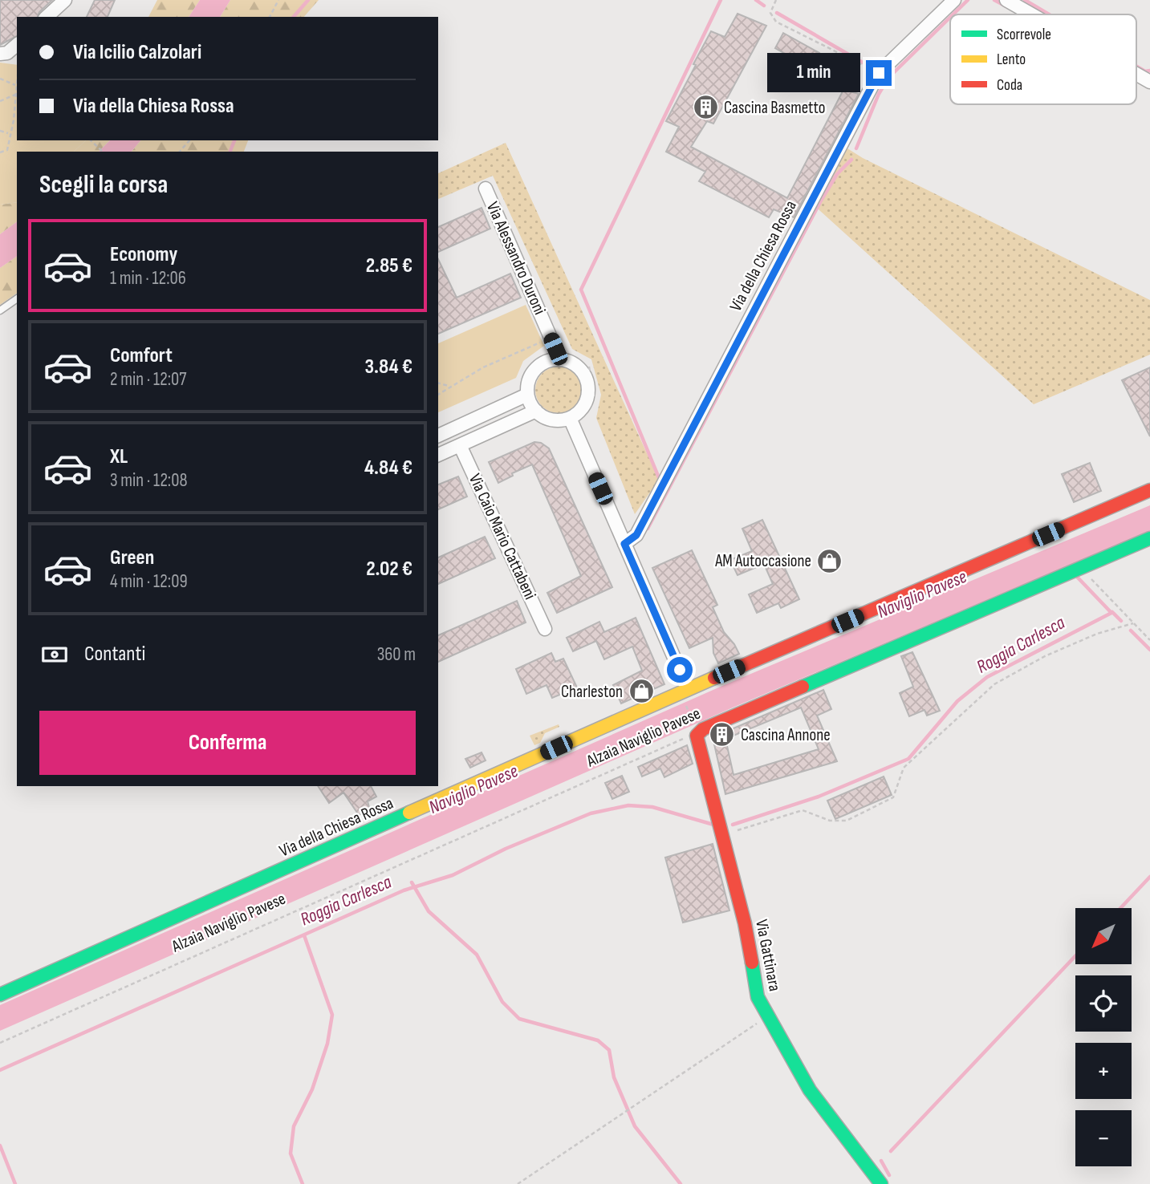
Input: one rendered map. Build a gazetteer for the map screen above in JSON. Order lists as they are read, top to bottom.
{
  "streets": {
    "main road": ["Via della Chiesa Rossa", "Alzaia Naviglio Pavese", "Via Gattinara"],
    "street": ["Via Alessandro Duroni", "Via Caio Mario Cattabeni"]
  },
  "crossings": [
    ["Alzaia Naviglio Pavese", "Via Gattinara"]
  ],
  "water": ["Naviglio Pavese", "Roggia Carlesca"],
  "places": {
    "building": ["Cascina Basmetto", "Cascina Annone"],
    "shop": ["AM Autoccasione", "Charleston"]
  },
  "legend": ["Scorrevole", "Lento", "Coda"],
  "north": "bottom left",
  "page": {
    "banner": ["Via Icilio Calzolari", "Via della Chiesa Rossa"],
    "bubble": "1 min",
    "heading": "Scegli la corsa",
    "list": [
      {
        "name": "Economy",
        "note": "1 min · 12:06",
        "value": "2.85 €"
      },
      {
        "name": "Comfort",
        "note": "2 min · 12:07",
        "value": "3.84 €"
      },
      {
        "name": "XL",
        "note": "3 min · 12:08",
        "value": "4.84 €"
      },
      {
        "name": "Green",
        "note": "4 min · 12:09",
        "value": "2.02 €"
      }
    ],
    "pay": ["Contanti", "360 m"],
    "buttons": "Conferma",
    "map_buttons": ["+", "−"]
  }
}
